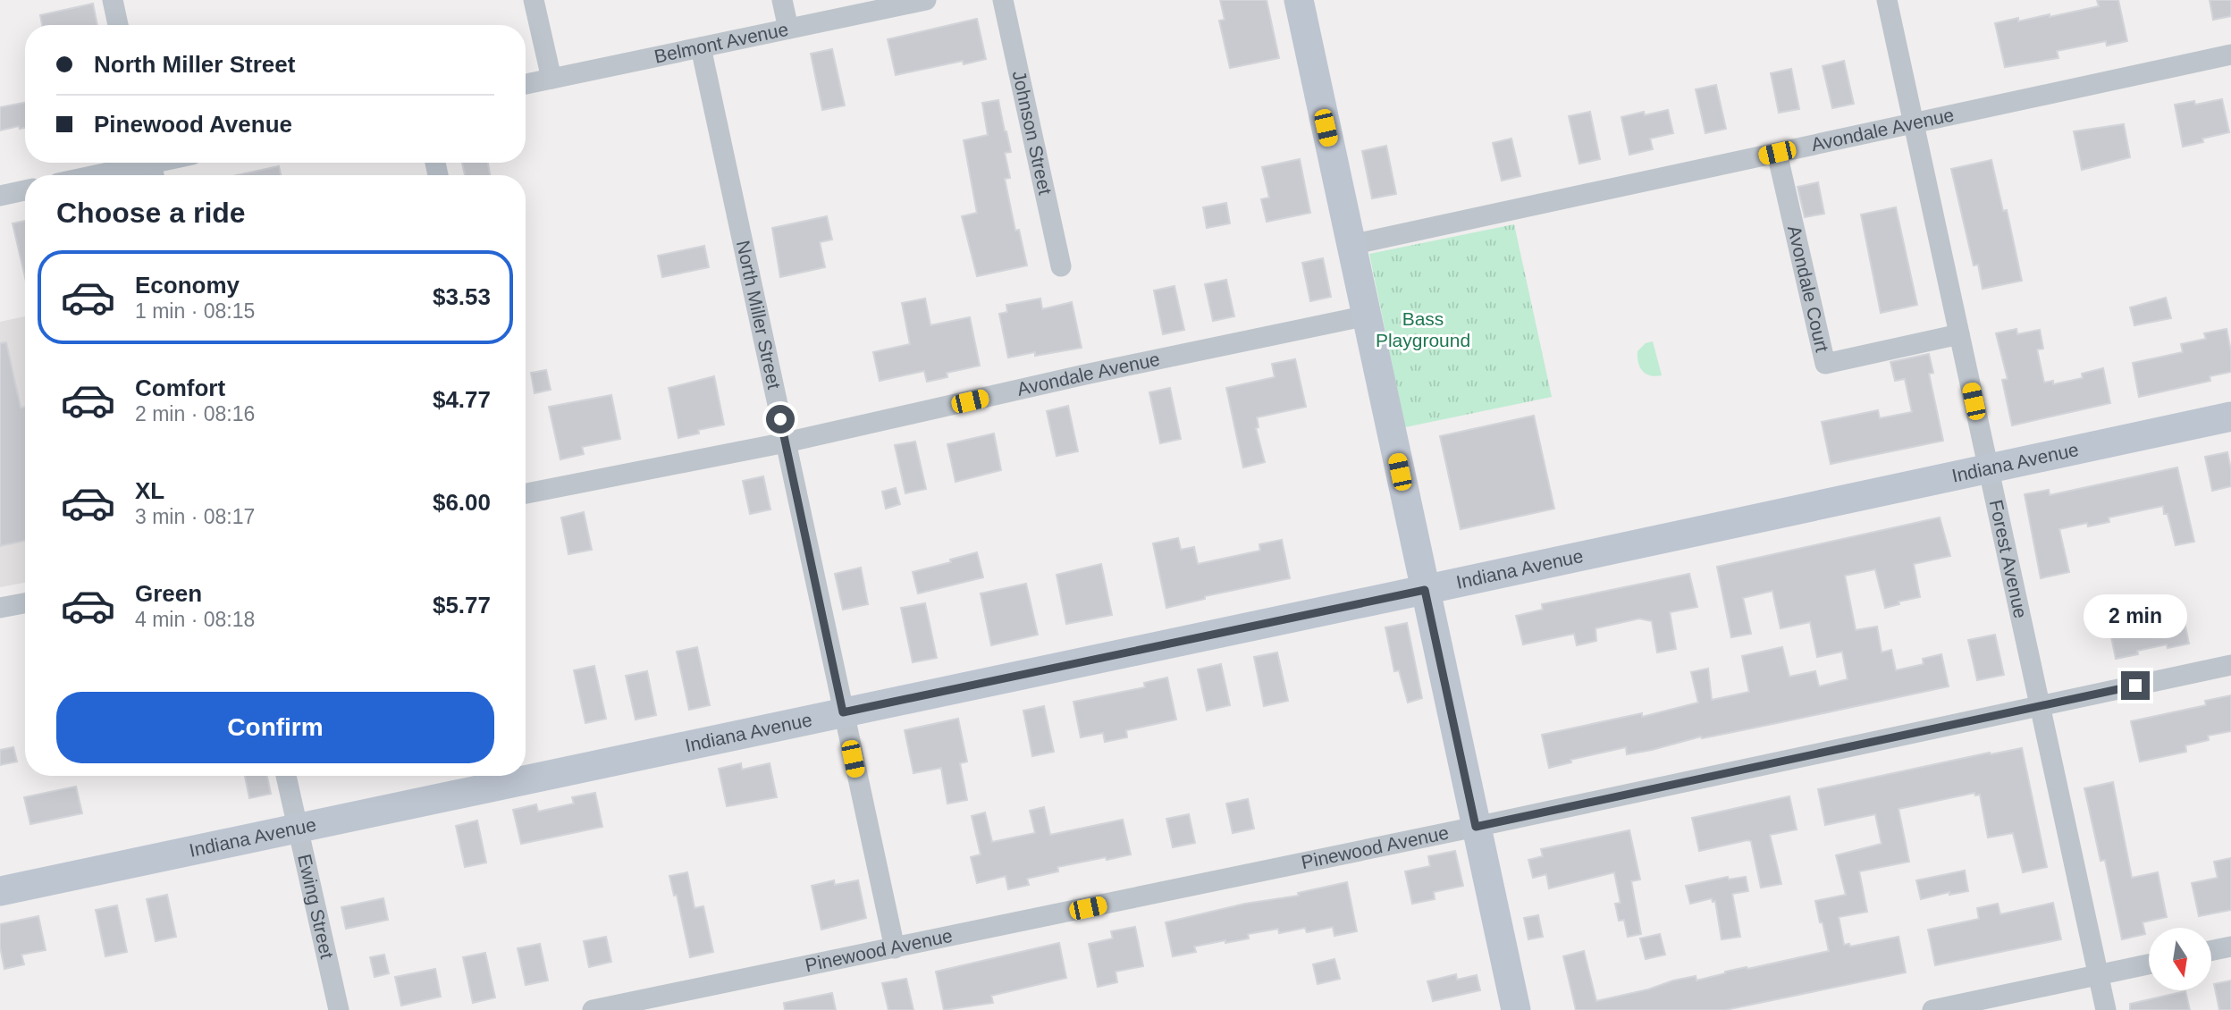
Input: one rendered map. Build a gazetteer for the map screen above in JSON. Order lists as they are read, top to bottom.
{
  "streets": {
    "street": [
      "Belmont Avenue",
      "Avondale Avenue",
      "Johnson Street",
      "Avondale Court",
      "North Miller Street",
      "Indiana Avenue",
      "Forest Avenue",
      "Pinewood Avenue",
      "Ewing Street"
    ]
  },
  "crossings": [
    ["Belmont Avenue", "North Miller Street"],
    ["Avondale Avenue", "Avondale Court"],
    ["Avondale Avenue", "North Miller Street"],
    ["Avondale Avenue", "Forest Avenue"],
    ["Avondale Court", "Forest Avenue"],
    ["North Miller Street", "Indiana Avenue"],
    ["North Miller Street", "Pinewood Avenue"],
    ["Indiana Avenue", "Forest Avenue"],
    ["Indiana Avenue", "Ewing Street"],
    ["Forest Avenue", "Pinewood Avenue"]
  ],
  "parks": ["Bass Playground"],
  "north": "bottom",
  "page": {
    "banner": ["North Miller Street", "Pinewood Avenue"],
    "heading": "Choose a ride",
    "list": [
      {
        "name": "Economy",
        "note": "1 min · 08:15",
        "value": "$3.53"
      },
      {
        "name": "Comfort",
        "note": "2 min · 08:16",
        "value": "$4.77"
      },
      {
        "name": "XL",
        "note": "3 min · 08:17",
        "value": "$6.00"
      },
      {
        "name": "Green",
        "note": "4 min · 08:18",
        "value": "$5.77"
      }
    ],
    "bubble": "2 min",
    "buttons": "Confirm"
  }
}
